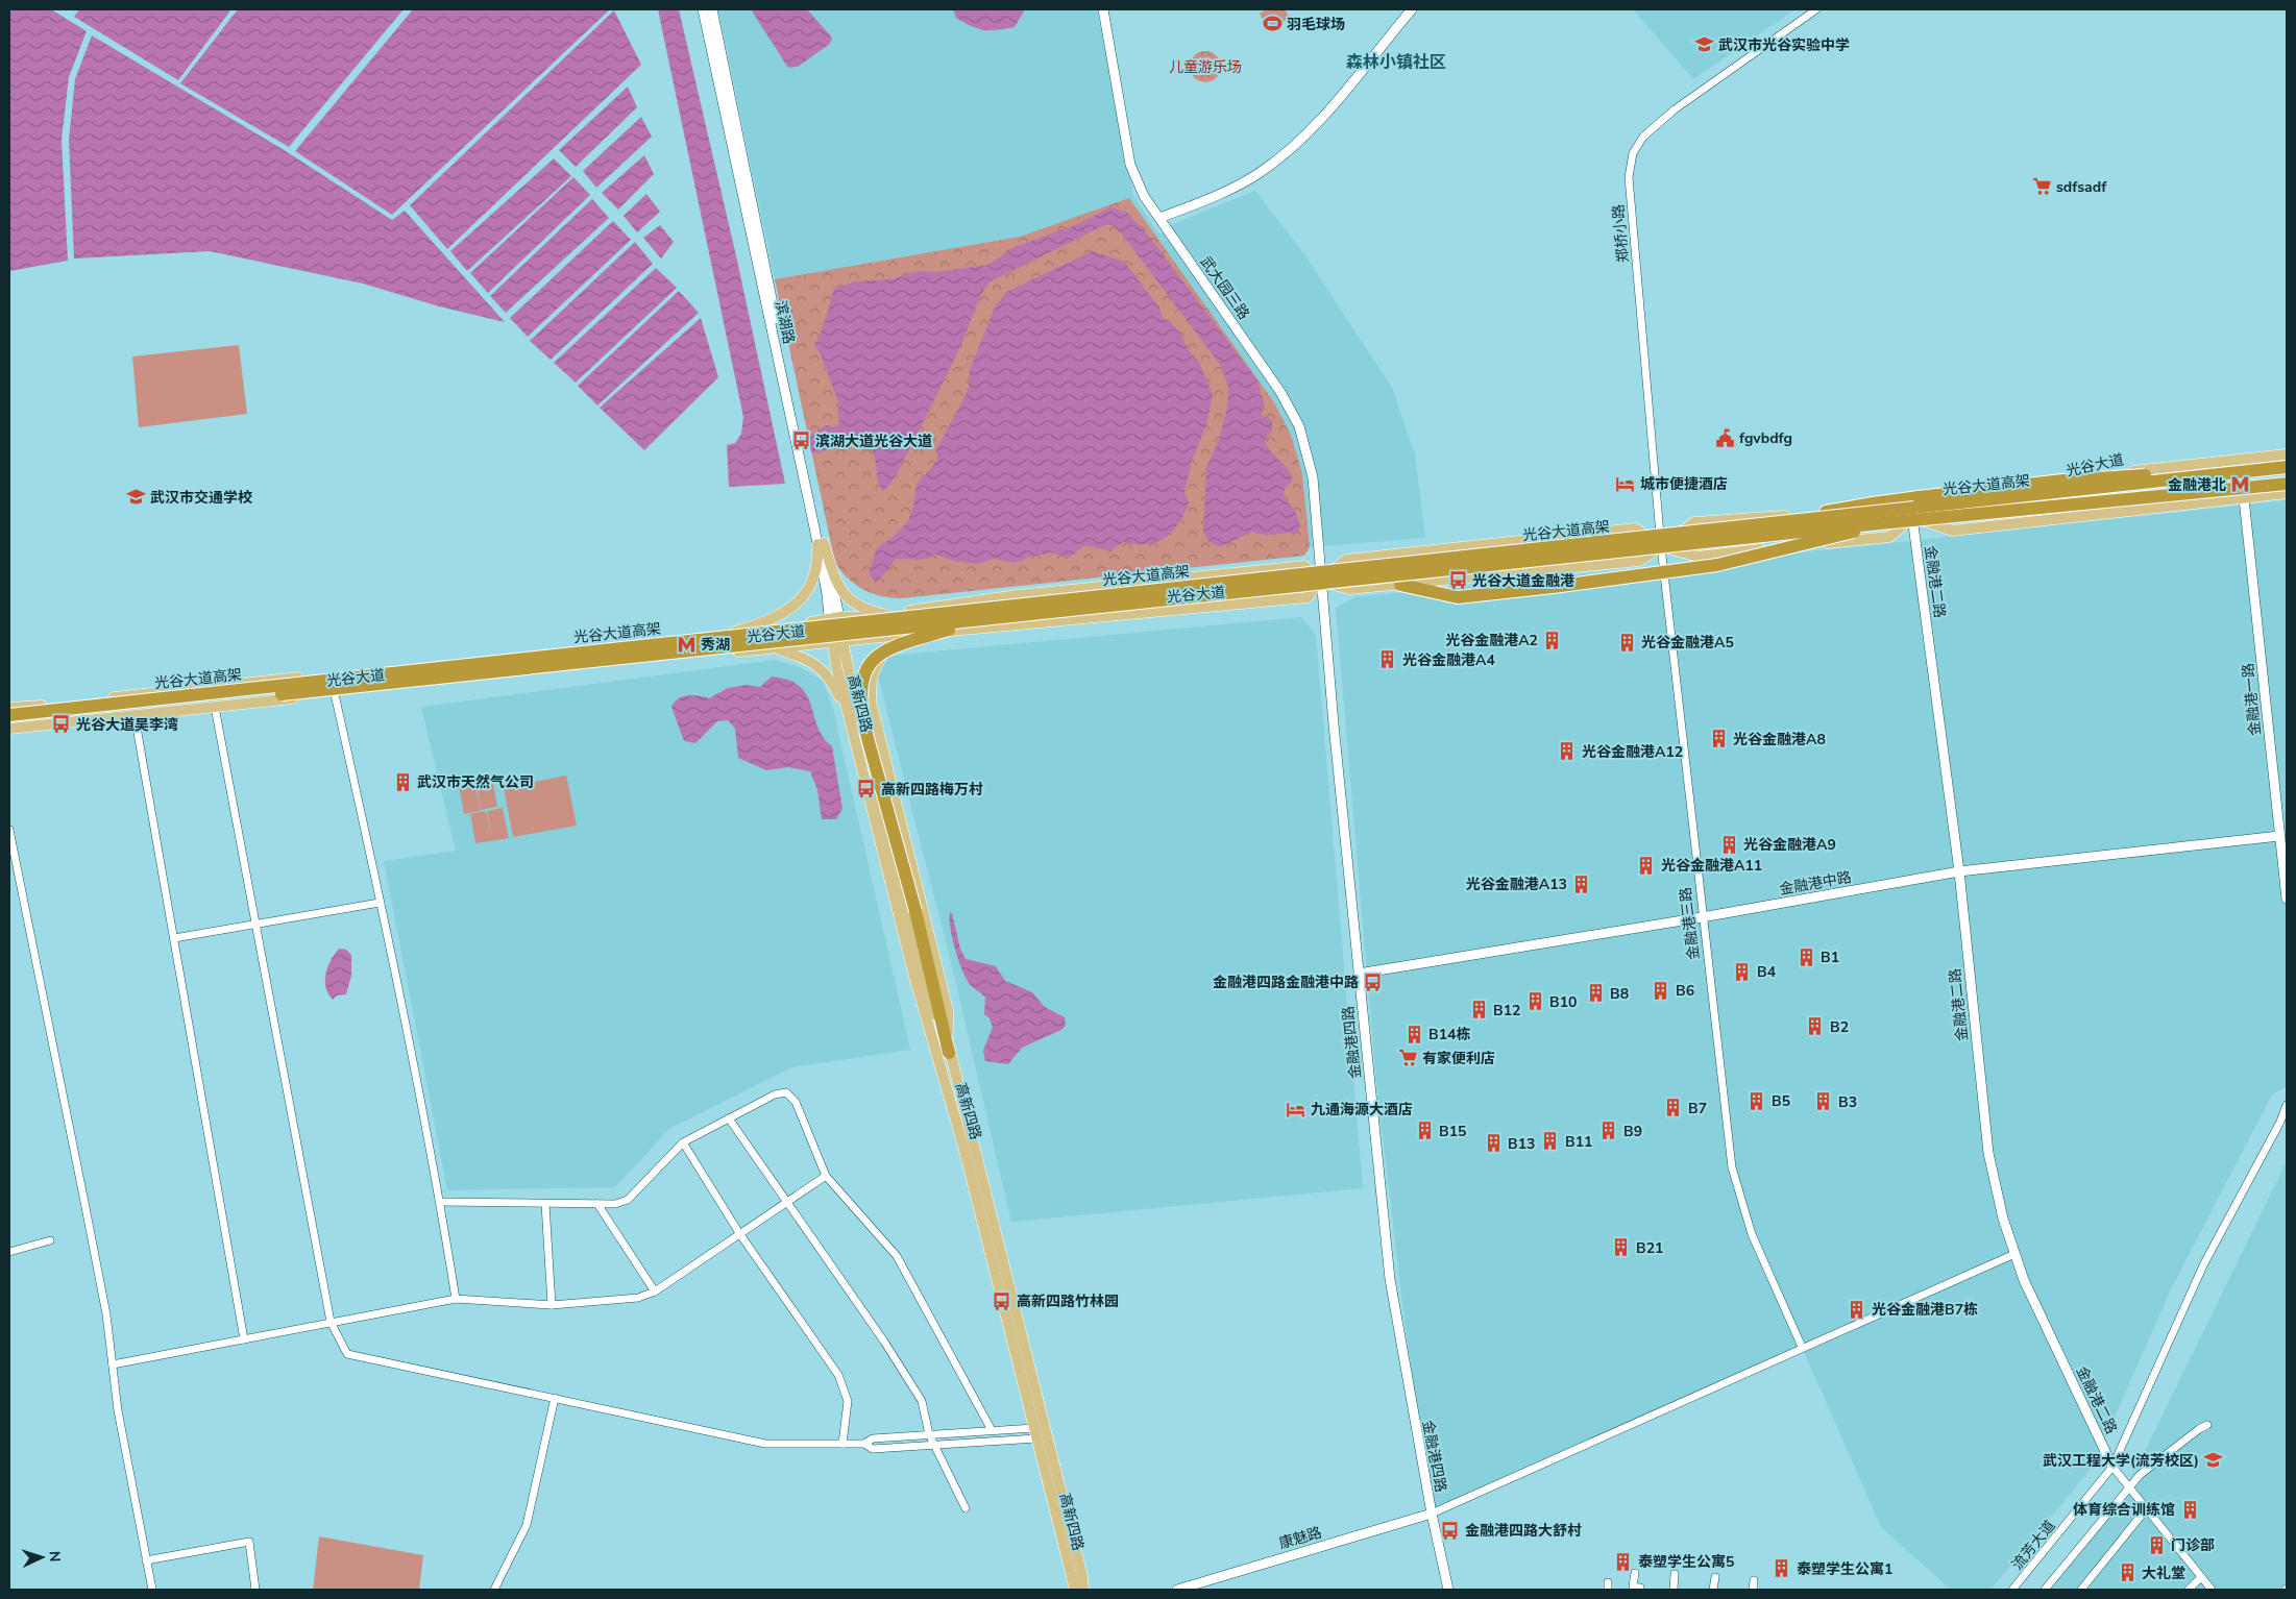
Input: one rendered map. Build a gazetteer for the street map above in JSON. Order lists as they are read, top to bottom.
{
  "streets": {
    "highway": ["光谷大道高架"],
    "main road": ["光谷大道", "高新四路"],
    "street": [
      "郑桥小路",
      "武大园三路",
      "滨湖路",
      "金融港二路",
      "金融港一路",
      "金融港中路",
      "金融港三路",
      "金融港四路",
      "康魅路",
      "流芳大道"
    ]
  },
  "crossings": [
    ["郑桥小路", "光谷大道"],
    ["郑桥小路", "金融港三路"],
    ["武大园三路", "光谷大道"],
    ["武大园三路", "金融港四路"],
    ["滨湖路", "光谷大道"],
    ["滨湖路", "高新四路"],
    ["光谷大道", "金融港二路"],
    ["光谷大道", "金融港一路"],
    ["光谷大道", "高新四路"],
    ["光谷大道", "金融港三路"],
    ["光谷大道", "金融港四路"],
    ["金融港二路", "金融港中路"],
    ["金融港二路", "流芳大道"],
    ["金融港一路", "金融港中路"],
    ["金融港中路", "金融港三路"],
    ["金融港中路", "金融港四路"],
    ["金融港四路", "康魅路"]
  ],
  "districts": ["森林小镇社区"],
  "parks": ["儿童游乐场"],
  "places": {
    "sports": ["羽毛球场"],
    "school or university": ["武汉市光谷实验中学", "武汉市交通学校", "武汉工程大学(流芳校区)"],
    "supermarket": ["sdfsadf", "有家便利店"],
    "public building": ["fgvbdfg"],
    "bus stop": [
      "滨湖大道光谷大道",
      "光谷大道金融港",
      "光谷大道吴李湾",
      "高新四路梅万村",
      "金融港四路金融港中路",
      "高新四路竹林园",
      "金融港四路大舒村"
    ],
    "hotel": ["城市便捷酒店", "九通海源大酒店"],
    "metro station": ["金融港北", "秀湖"],
    "building": [
      "光谷金融港A2",
      "光谷金融港A5",
      "光谷金融港A4",
      "光谷金融港A8",
      "光谷金融港A12",
      "武汉市天然气公司",
      "光谷金融港A9",
      "光谷金融港A11",
      "光谷金融港A13",
      "B1",
      "B4",
      "B6",
      "B8",
      "B10",
      "B12",
      "B2",
      "B14栋",
      "B5",
      "B3",
      "B7",
      "B15",
      "B9",
      "B11",
      "B13",
      "B21",
      "光谷金融港B7栋",
      "体育综合训练馆",
      "门诊部",
      "泰塑学生公寓5",
      "泰塑学生公寓1",
      "大礼堂"
    ]
  },
  "north": "right"
}
